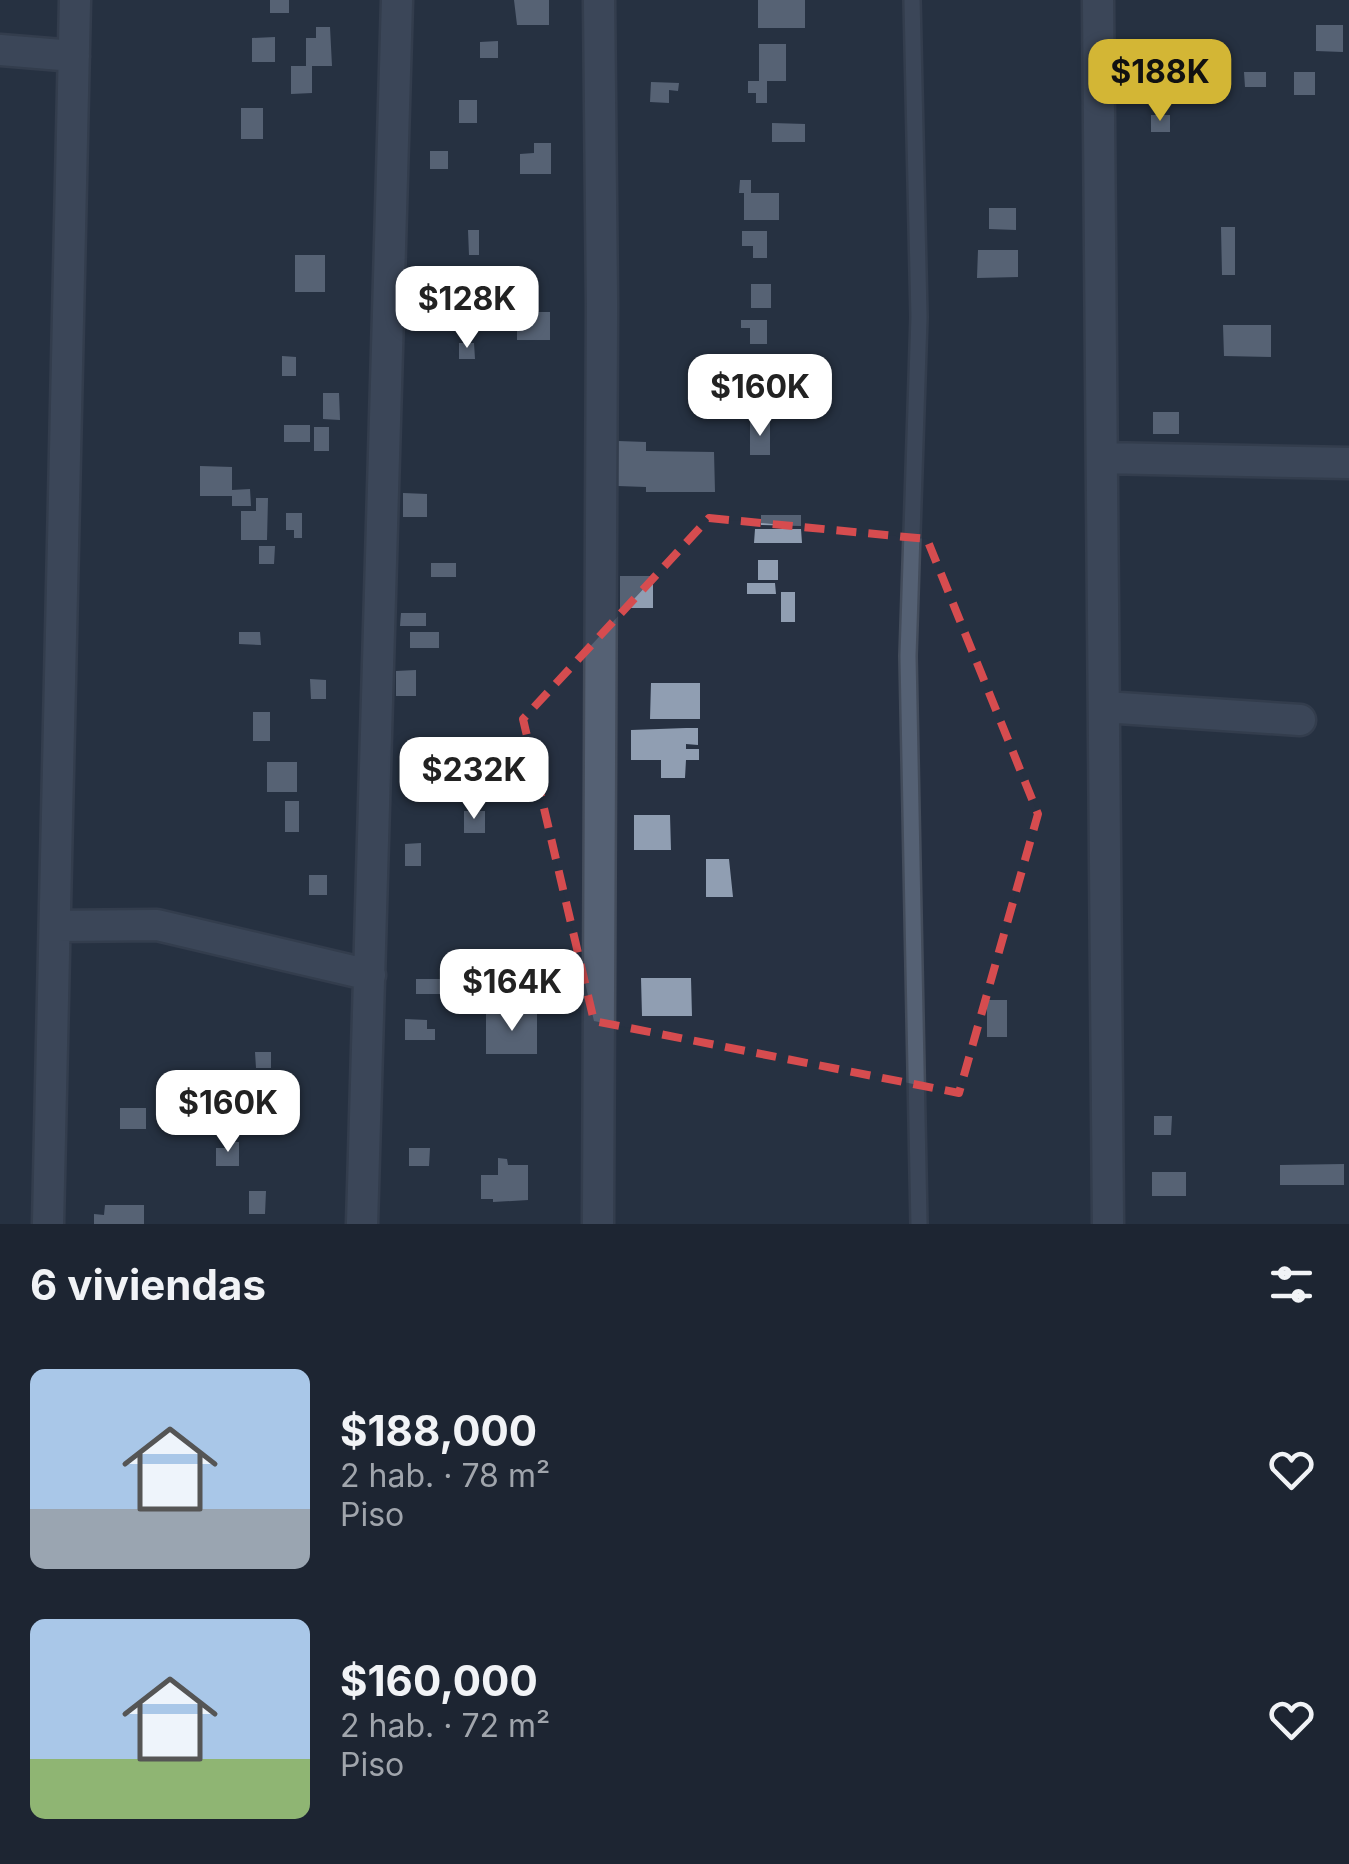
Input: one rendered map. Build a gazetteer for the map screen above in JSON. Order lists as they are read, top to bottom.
{
  "page": {
    "price": [
      "$188K",
      "$128K",
      "$160K",
      "$232K",
      "$164K",
      "$160K"
    ],
    "heading": "6 viviendas",
    "list": [
      {
        "name": "$188,000",
        "note": "2 hab. · 78 m² · Piso"
      },
      {
        "name": "$160,000",
        "note": "2 hab. · 72 m² · Piso"
      }
    ]
  }
}
